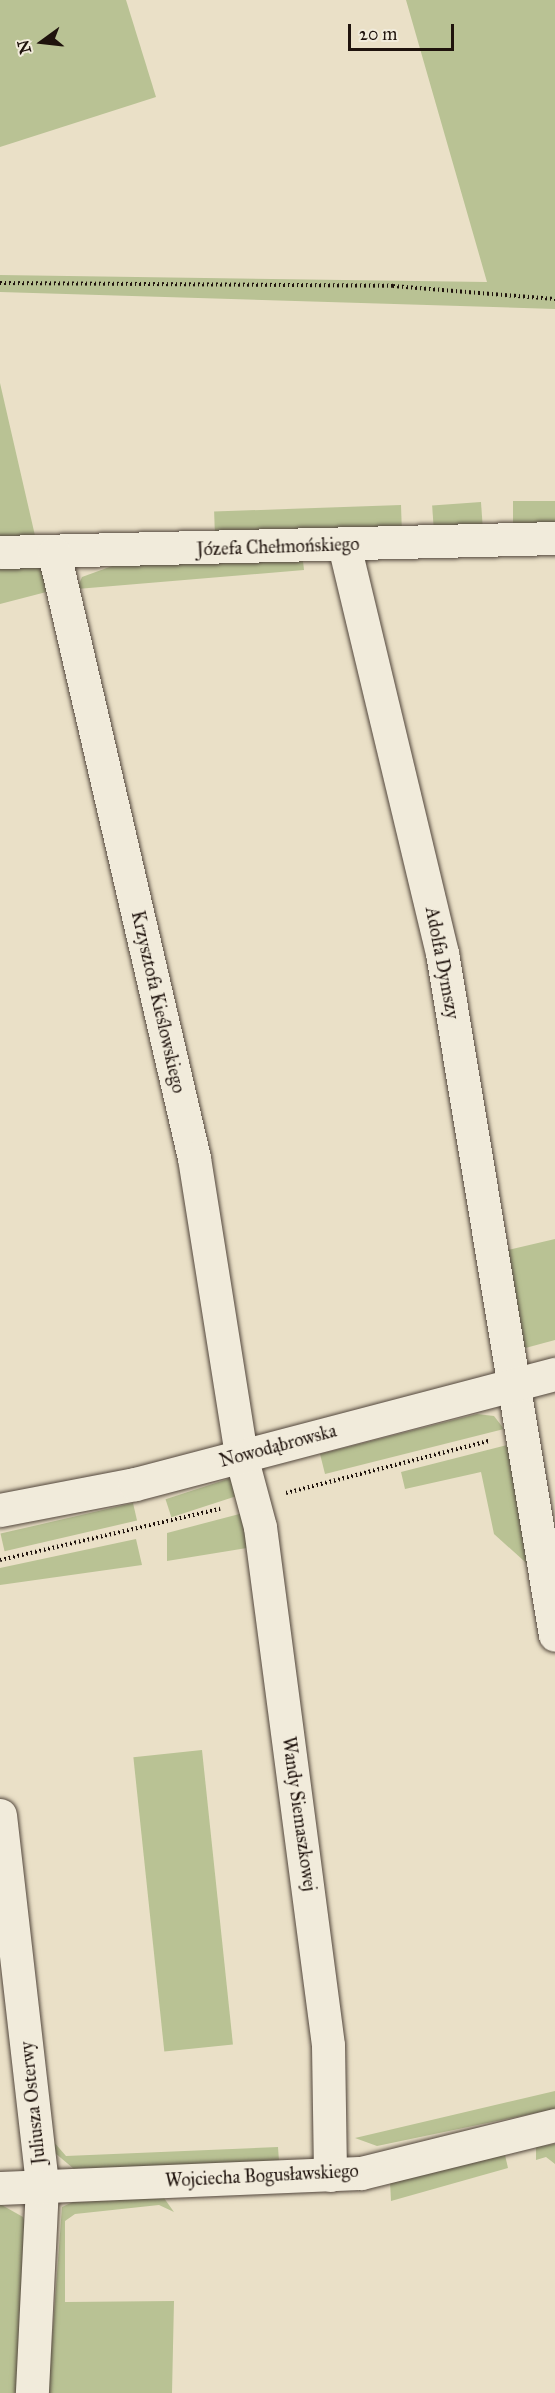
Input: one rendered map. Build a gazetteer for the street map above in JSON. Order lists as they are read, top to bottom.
{
  "streets": {
    "street": [
      "Józefa Chełmońskiego",
      "Adolfa Dymszy",
      "Krzysztofa Kieślowskiego",
      "Nowodąbrowska",
      "Wandy Siemaszkowej",
      "Juliusza Osterwy",
      "Wojciecha Bogusławskiego"
    ]
  },
  "crossings": [
    ["Józefa Chełmońskiego", "Adolfa Dymszy"],
    ["Józefa Chełmońskiego", "Krzysztofa Kieślowskiego"],
    ["Adolfa Dymszy", "Nowodąbrowska"],
    ["Krzysztofa Kieślowskiego", "Nowodąbrowska"],
    ["Krzysztofa Kieślowskiego", "Wandy Siemaszkowej"],
    ["Nowodąbrowska", "Wandy Siemaszkowej"],
    ["Wandy Siemaszkowej", "Wojciecha Bogusławskiego"],
    ["Juliusza Osterwy", "Wojciecha Bogusławskiego"]
  ],
  "scale_bar": "20 m",
  "north": "left"
}
